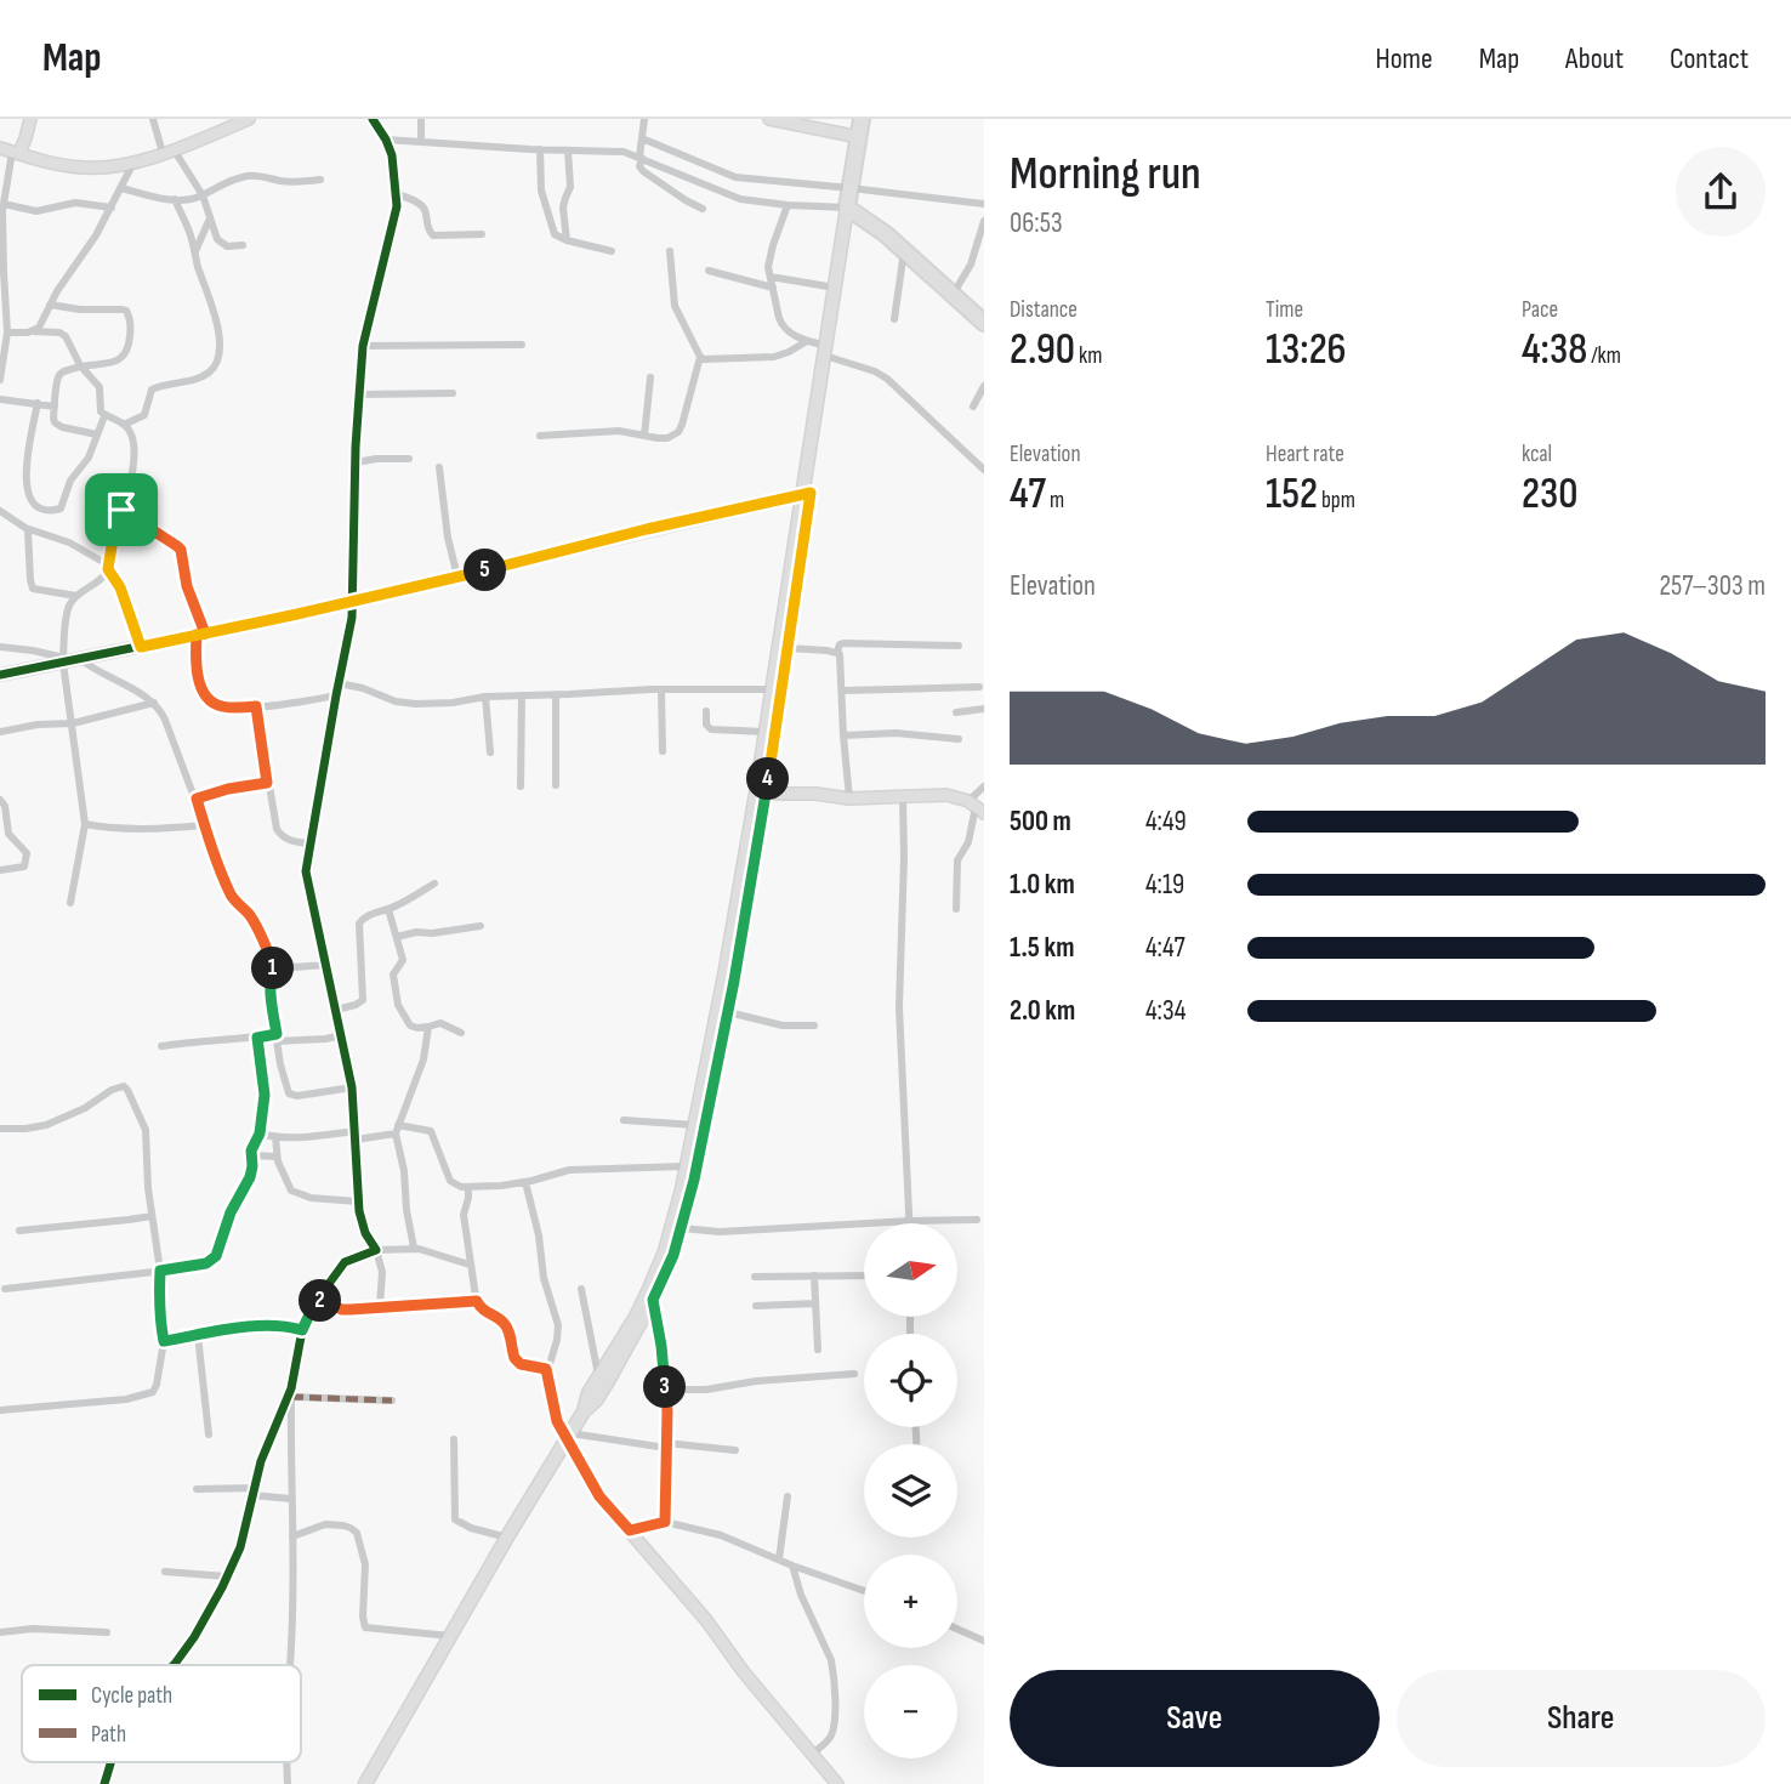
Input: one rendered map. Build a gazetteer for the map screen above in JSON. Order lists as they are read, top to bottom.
{
  "legend": ["Cycle path", "Path"],
  "north": "right",
  "page": {
    "header": "Map",
    "nav": [
      "Home",
      "Map",
      "About",
      "Contact"
    ],
    "heading": ["Morning run", "06:53"],
    "stats": [
      ["Distance", "2.90 km"],
      ["Time", "13:26"],
      ["Pace", "4:38 /km"],
      ["Elevation", "47 m"],
      ["Heart rate", "152 bpm"],
      ["kcal", "230"]
    ],
    "pins": [
      "5",
      "4",
      "1",
      "2",
      "3"
    ],
    "chart": ["Elevation", "257–303 m"],
    "list": [
      {
        "name": "500 m",
        "note": "4:49"
      },
      {
        "name": "1.0 km",
        "note": "4:19"
      },
      {
        "name": "1.5 km",
        "note": "4:47"
      },
      {
        "name": "2.0 km",
        "note": "4:34"
      }
    ],
    "map_buttons": ["+", "−"],
    "buttons": ["Save", "Share"]
  }
}
